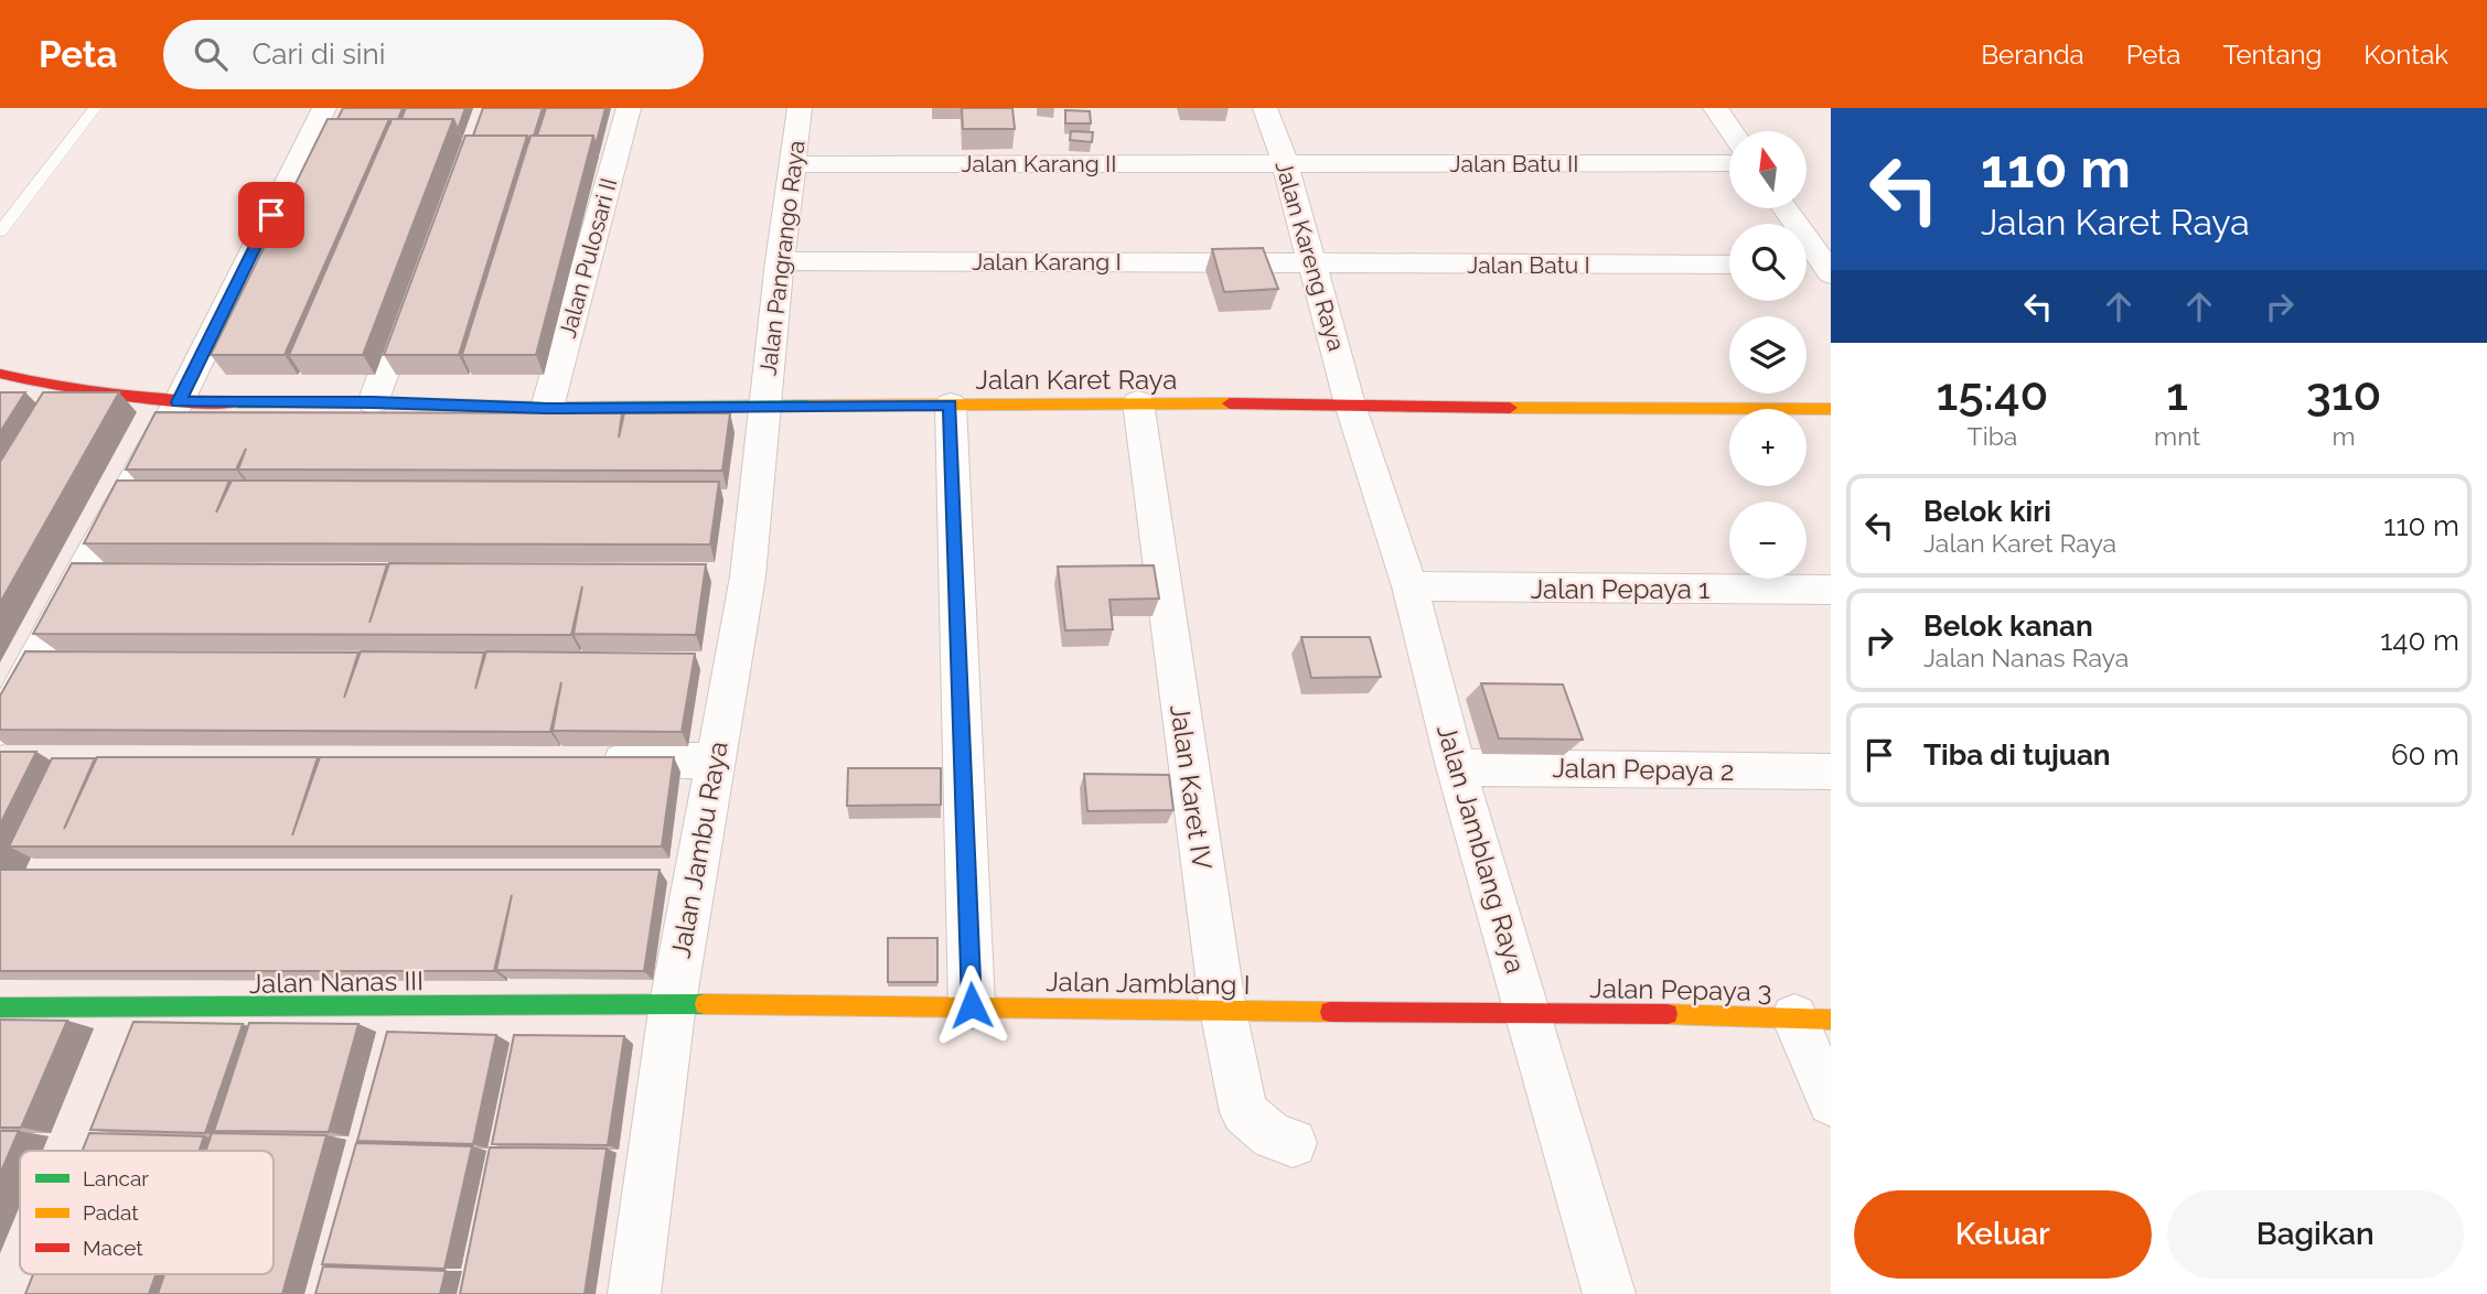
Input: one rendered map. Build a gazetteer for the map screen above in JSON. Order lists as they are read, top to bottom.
{
  "streets": {
    "street": [
      "Jalan Karang II",
      "Jalan Batu II",
      "Jalan Kareng Raya",
      "Jalan Pulosari II",
      "Jalan Pangrango Raya",
      "Jalan Karang I",
      "Jalan Batu I",
      "Jalan Karet Raya",
      "Jalan Pepaya 1",
      "Jalan Pepaya 2",
      "Jalan Karet IV",
      "Jalan Jamblang Raya",
      "Jalan Jambu Raya",
      "Jalan Nanas III",
      "Jalan Jamblang I",
      "Jalan Pepaya 3"
    ]
  },
  "crossings": [
    ["Jalan Karang II", "Jalan Batu II"],
    ["Jalan Karang II", "Jalan Kareng Raya"],
    ["Jalan Karang II", "Jalan Pangrango Raya"],
    ["Jalan Batu II", "Jalan Kareng Raya"],
    ["Jalan Kareng Raya", "Jalan Karang I"],
    ["Jalan Kareng Raya", "Jalan Batu I"],
    ["Jalan Kareng Raya", "Jalan Karet Raya"],
    ["Jalan Kareng Raya", "Jalan Jamblang Raya"],
    ["Jalan Pulosari II", "Jalan Karet Raya"],
    ["Jalan Pangrango Raya", "Jalan Karang I"],
    ["Jalan Pangrango Raya", "Jalan Karet Raya"],
    ["Jalan Pangrango Raya", "Jalan Jambu Raya"],
    ["Jalan Karang I", "Jalan Batu I"],
    ["Jalan Karet Raya", "Jalan Karet IV"],
    ["Jalan Karet Raya", "Jalan Jamblang Raya"],
    ["Jalan Karet Raya", "Jalan Jambu Raya"],
    ["Jalan Pepaya 1", "Jalan Jamblang Raya"],
    ["Jalan Pepaya 2", "Jalan Jamblang Raya"],
    ["Jalan Karet IV", "Jalan Jamblang I"],
    ["Jalan Jamblang Raya", "Jalan Jamblang I"],
    ["Jalan Jamblang Raya", "Jalan Pepaya 3"],
    ["Jalan Jambu Raya", "Jalan Nanas III"],
    ["Jalan Jambu Raya", "Jalan Jamblang I"],
    ["Jalan Nanas III", "Jalan Jamblang I"],
    ["Jalan Jamblang I", "Jalan Pepaya 3"]
  ],
  "legend": ["Lancar", "Padat", "Macet"],
  "north": "top",
  "page": {
    "header": "Peta",
    "search": "Cari di sini",
    "nav": [
      "Beranda",
      "Peta",
      "Tentang",
      "Kontak"
    ],
    "turn": ["110 m", "Jalan Karet Raya"],
    "map_buttons": ["+", "−"],
    "eta": [
      "15:40",
      "Tiba",
      "1",
      "mnt",
      "310",
      "m"
    ],
    "list": [
      {
        "name": "Belok kiri",
        "note": "Jalan Karet Raya",
        "value": "110 m"
      },
      {
        "name": "Belok kanan",
        "note": "Jalan Nanas Raya",
        "value": "140 m"
      },
      {
        "name": "Tiba di tujuan",
        "value": "60 m"
      }
    ],
    "buttons": ["Keluar", "Bagikan"]
  }
}
